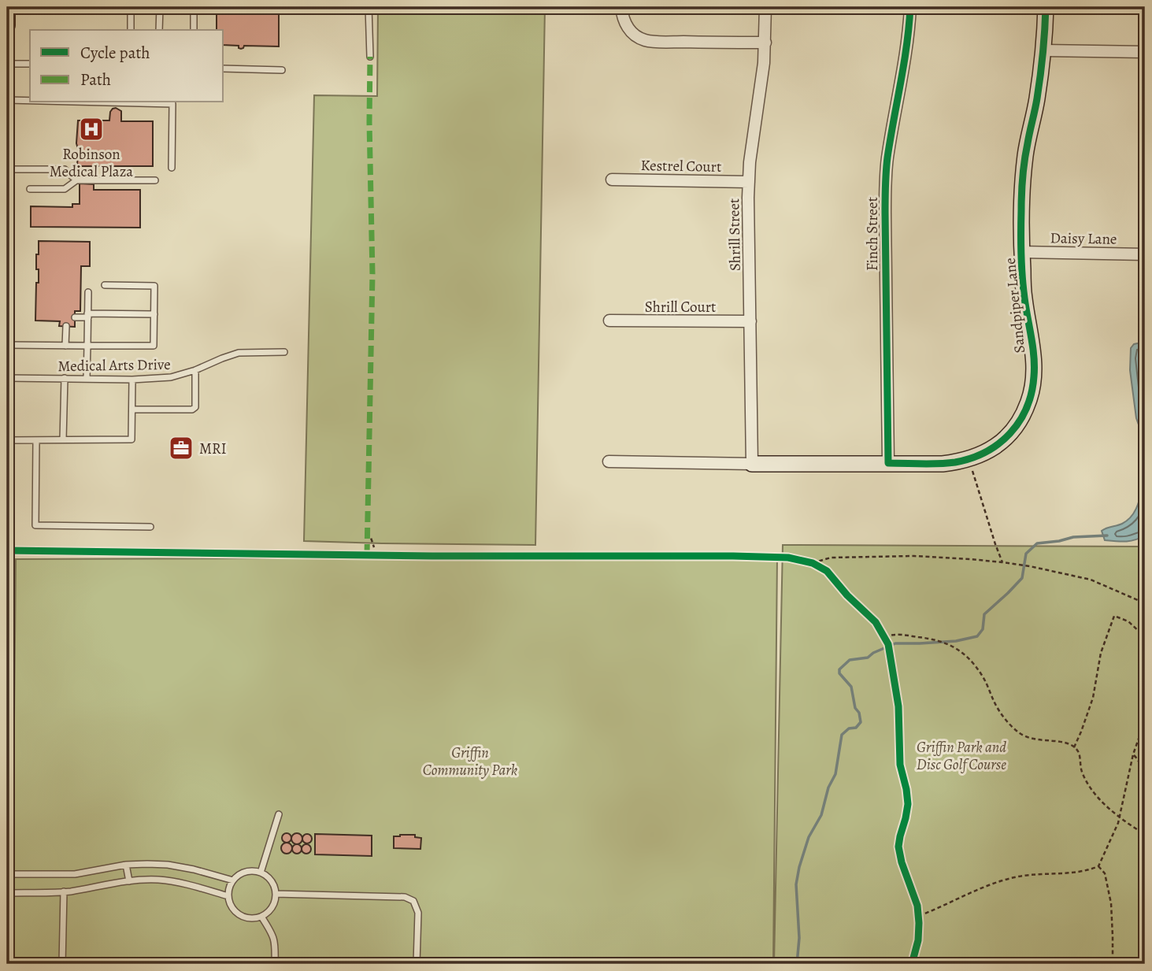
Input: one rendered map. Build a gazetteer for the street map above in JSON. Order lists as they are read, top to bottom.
{
  "streets": {
    "street": [
      "Kestrel Court",
      "Finch Street",
      "Shrill Street",
      "Daisy Lane",
      "Sandpiper Lane",
      "Shrill Court"
    ],
    "lane": ["Medical Arts Drive"]
  },
  "crossings": [
    ["Kestrel Court", "Shrill Street"],
    ["Finch Street", "Sandpiper Lane"],
    ["Shrill Street", "Sandpiper Lane"],
    ["Shrill Street", "Shrill Court"],
    ["Daisy Lane", "Sandpiper Lane"]
  ],
  "parks": ["Griffin Park and Disc Golf Course", "Griffin Community Park"],
  "places": {
    "hospital": ["Robinson Medical Plaza"],
    "office": ["MRI"]
  },
  "legend": ["Cycle path", "Path"]
}
